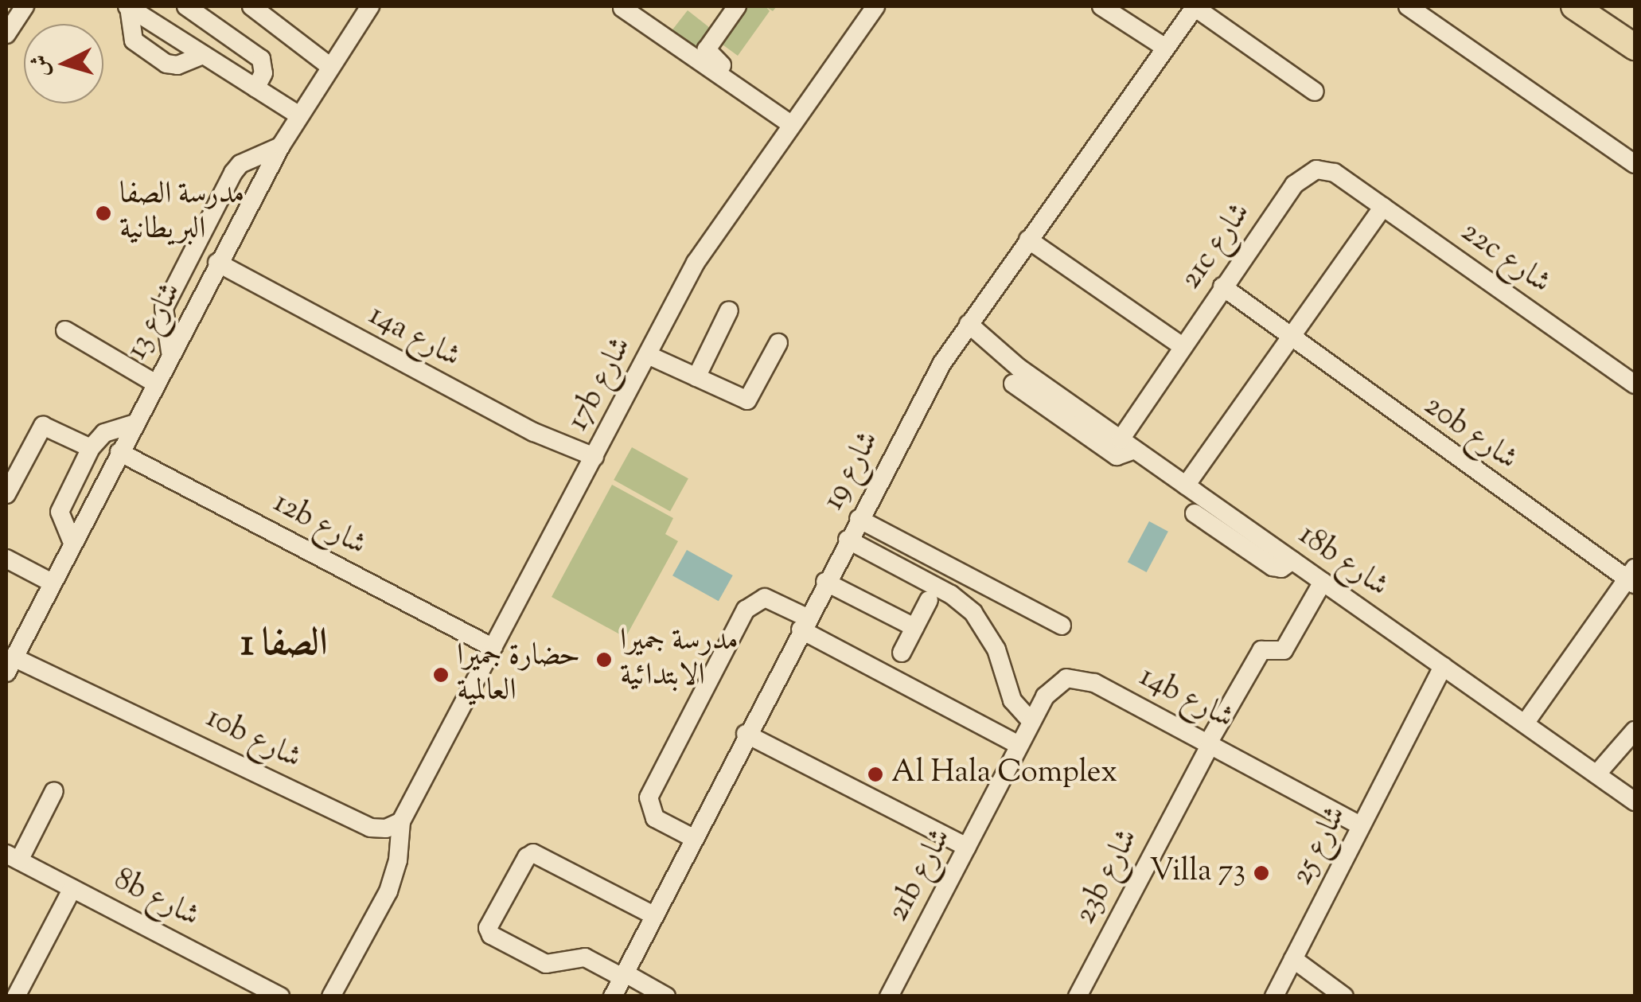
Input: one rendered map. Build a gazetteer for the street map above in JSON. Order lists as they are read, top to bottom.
{
  "streets": {
    "street": [
      "21c شارع",
      "22c شارع",
      "شارع 13",
      "14a شارع",
      "17b شارع",
      "20b شارع",
      "شارع 19",
      "12b شارع",
      "18b شارع",
      "14b شارع",
      "10b شارع",
      "شارع 25",
      "21b شارع",
      "23b شارع",
      "8b شارع"
    ]
  },
  "crossings": [
    ["21c شارع", "22c شارع"],
    ["21c شارع", "20b شارع"],
    ["21c شارع", "18b شارع"],
    ["شارع 13", "14a شارع"],
    ["شارع 13", "12b شارع"],
    ["شارع 13", "10b شارع"],
    ["14a شارع", "17b شارع"],
    ["17b شارع", "12b شارع"],
    ["17b شارع", "10b شارع"],
    ["شارع 19", "18b شارع"],
    ["18b شارع", "شارع 25"],
    ["18b شارع", "23b شارع"],
    ["14b شارع", "شارع 25"],
    ["14b شارع", "21b شارع"],
    ["14b شارع", "23b شارع"]
  ],
  "districts": ["الصفا 1"],
  "places": [
    "مدرسة الصفا البريطانية",
    "مدرسة جميرا الابتدائية",
    "حضارة جميرا العالمية",
    "Al Hala Complex",
    "Villa 73"
  ],
  "north": "left"
}
